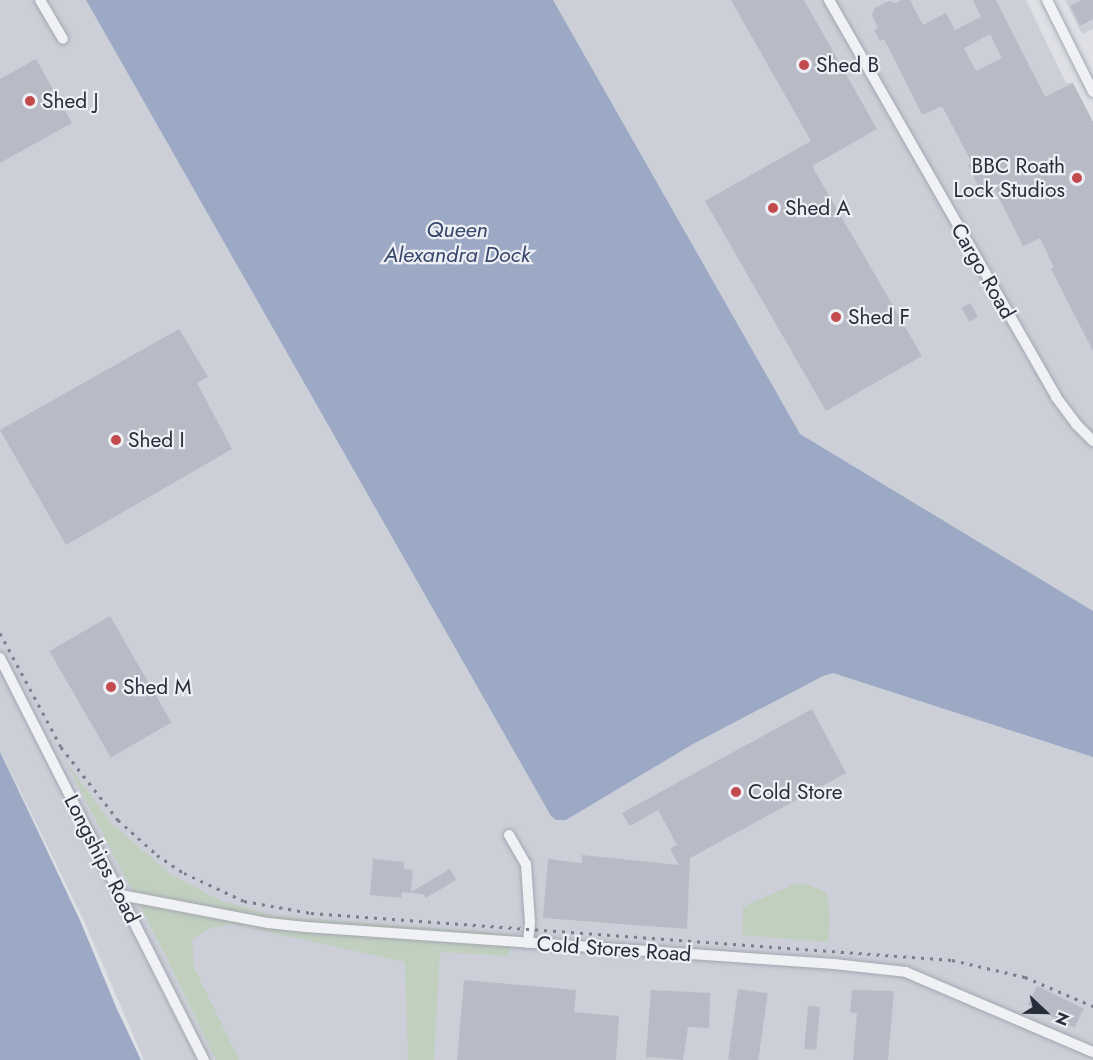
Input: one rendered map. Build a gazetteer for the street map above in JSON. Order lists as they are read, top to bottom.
{
  "streets": {
    "street": ["Cargo Road", "Longships Road", "Cold Stores Road"]
  },
  "crossings": [
    ["Longships Road", "Cold Stores Road"]
  ],
  "water": ["Queen Alexandra Dock"],
  "places": [
    "Shed B",
    "Shed J",
    "BBC Roath Lock Studios",
    "Shed A",
    "Shed F",
    "Shed I",
    "Shed M",
    "Cold Store"
  ],
  "north": "right"
}
